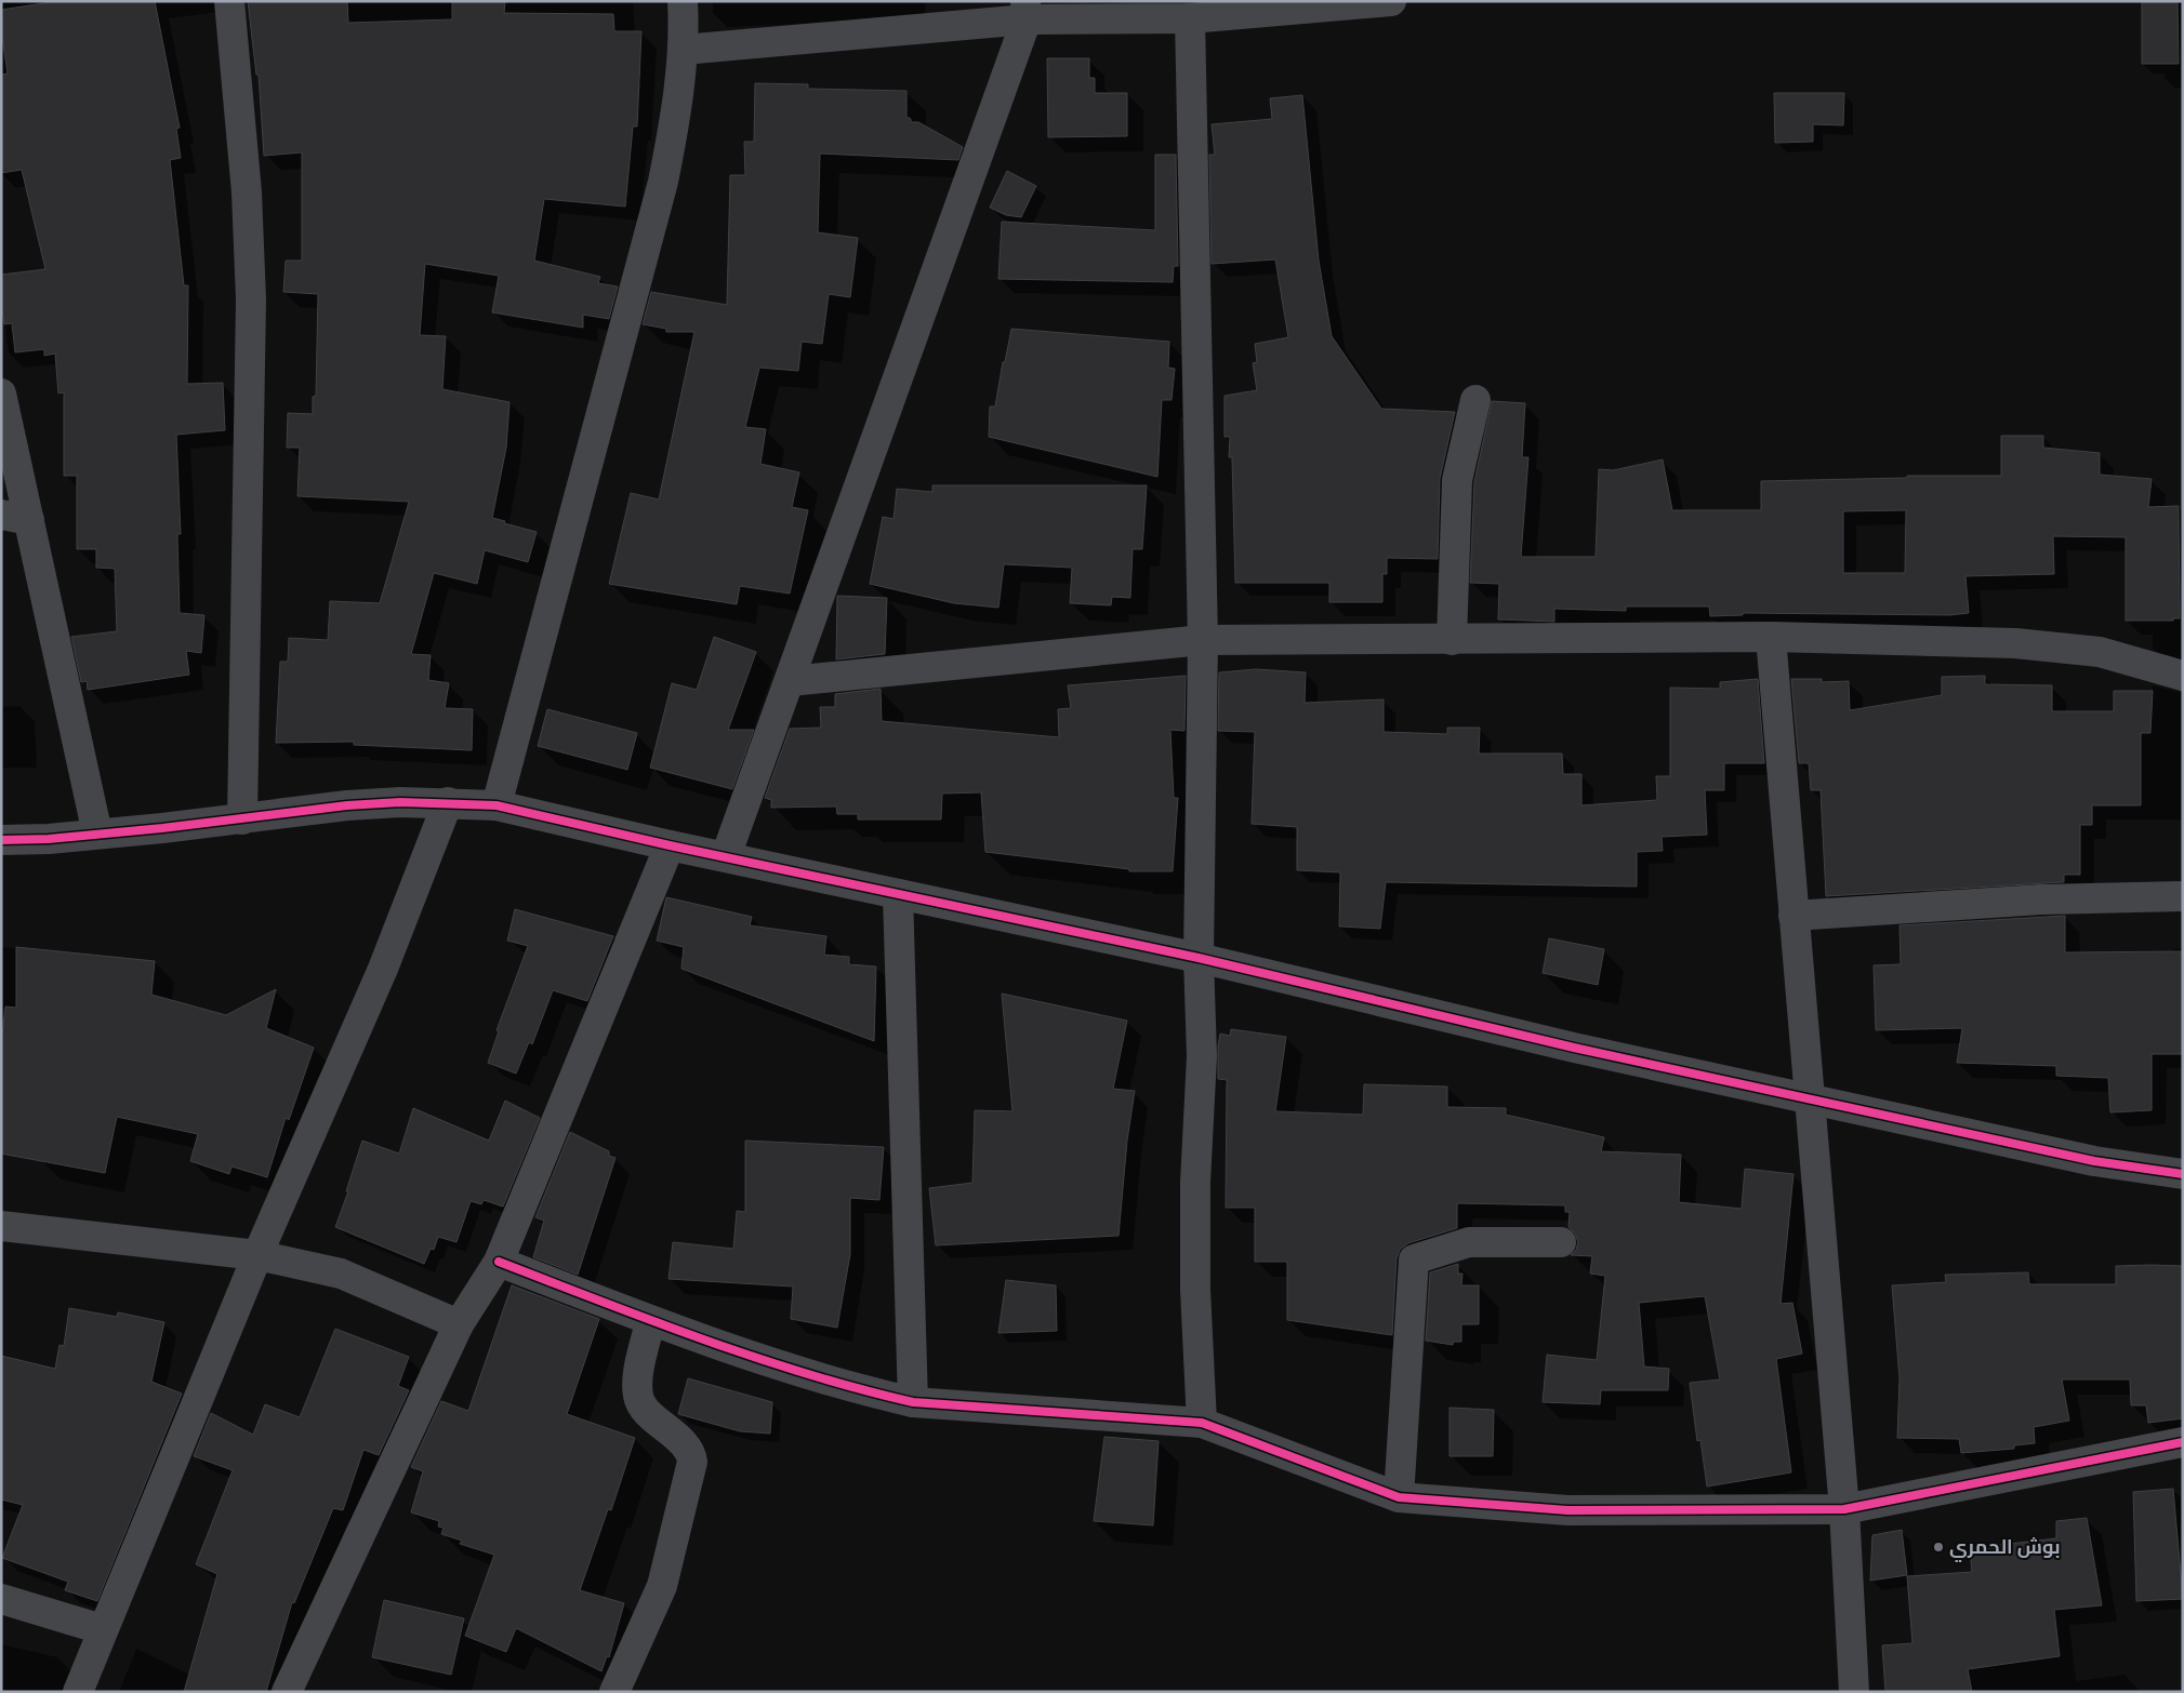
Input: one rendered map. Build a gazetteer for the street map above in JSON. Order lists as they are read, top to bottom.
{
  "places": ["بوش الحمري"]
}
